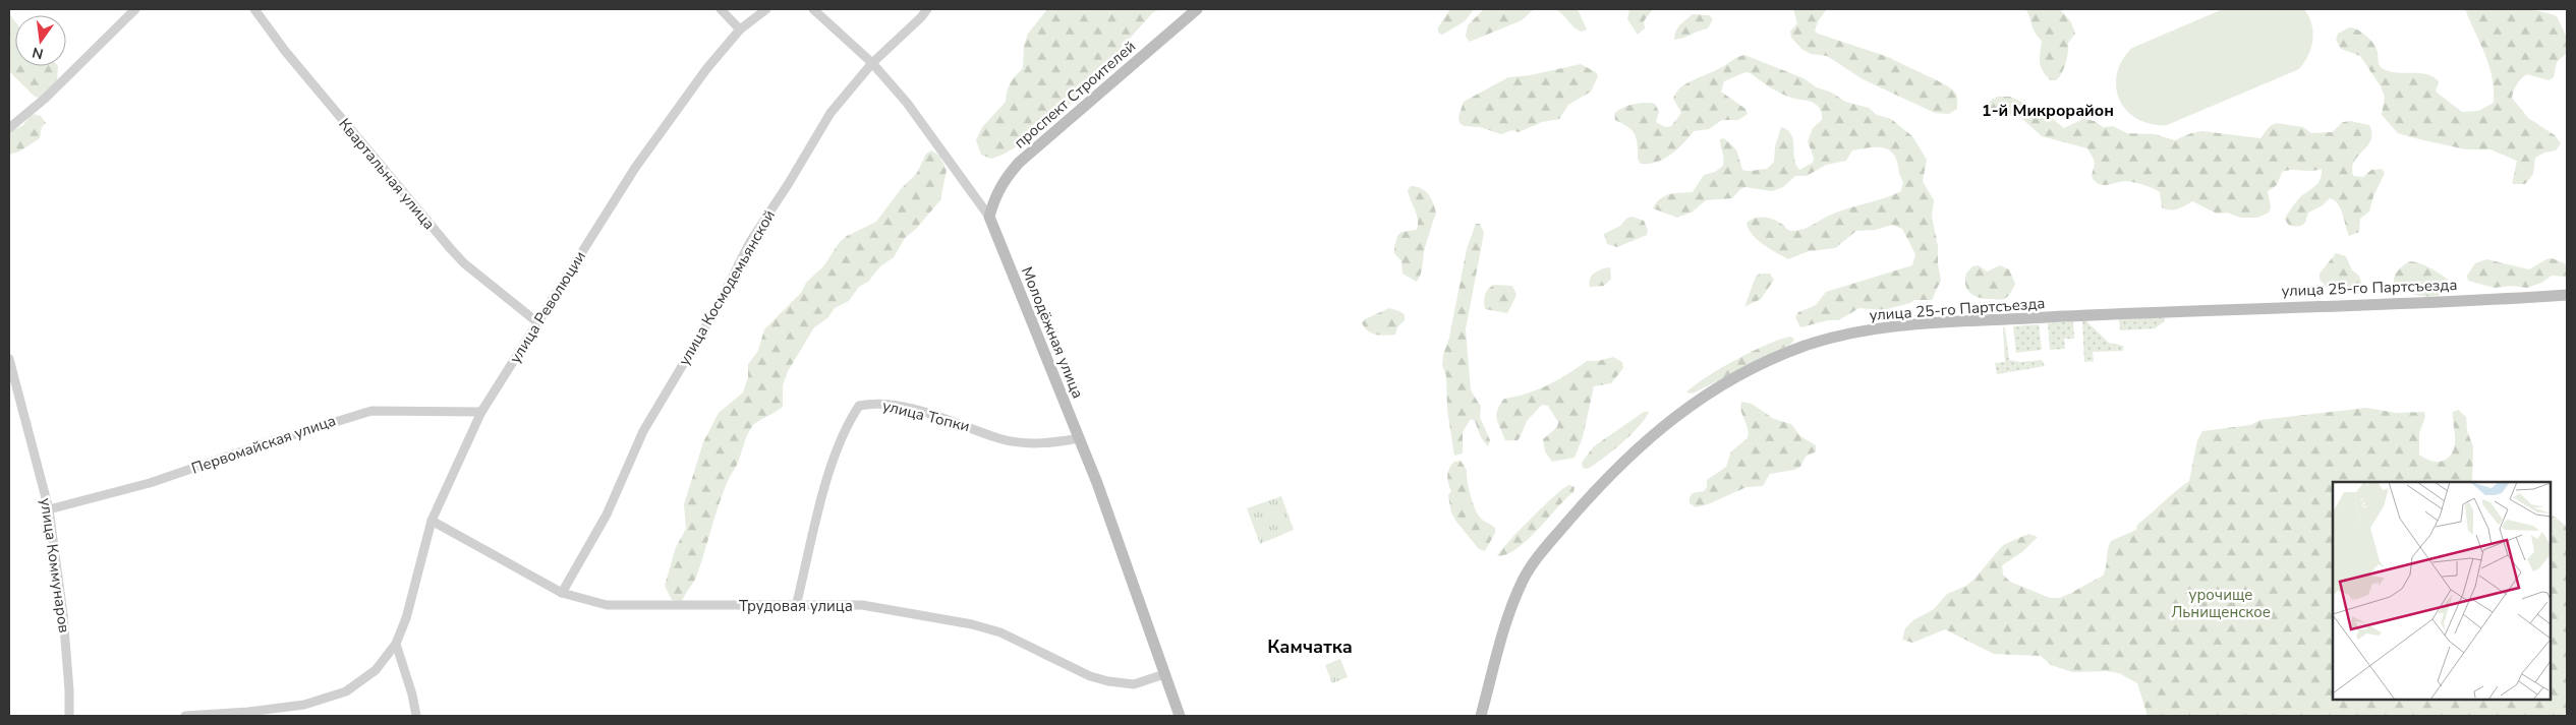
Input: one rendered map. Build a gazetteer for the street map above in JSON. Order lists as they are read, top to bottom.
{
  "streets": {
    "street": [
      "проспект Строителей",
      "Квартальная улица",
      "улица Космодемьянской",
      "улица 25-го Партсъезда",
      "улица Революции",
      "Молодёжная улица",
      "улица Топки",
      "Первомайская улица",
      "улица Коммунаров",
      "Трудовая улица"
    ]
  },
  "crossings": [
    ["проспект Строителей", "Молодёжная улица"],
    ["Квартальная улица", "улица Революции"],
    ["улица Космодемьянской", "Молодёжная улица"],
    ["улица Космодемьянской", "Трудовая улица"],
    ["улица Революции", "Первомайская улица"],
    ["улица Революции", "Трудовая улица"],
    ["Молодёжная улица", "улица Топки"],
    ["Молодёжная улица", "Трудовая улица"],
    ["улица Топки", "Трудовая улица"],
    ["Первомайская улица", "улица Коммунаров"]
  ],
  "districts": ["1-й Микрорайон", "Камчатка"],
  "parks": ["урочище Льнищенское"],
  "north": "bottom"
}
